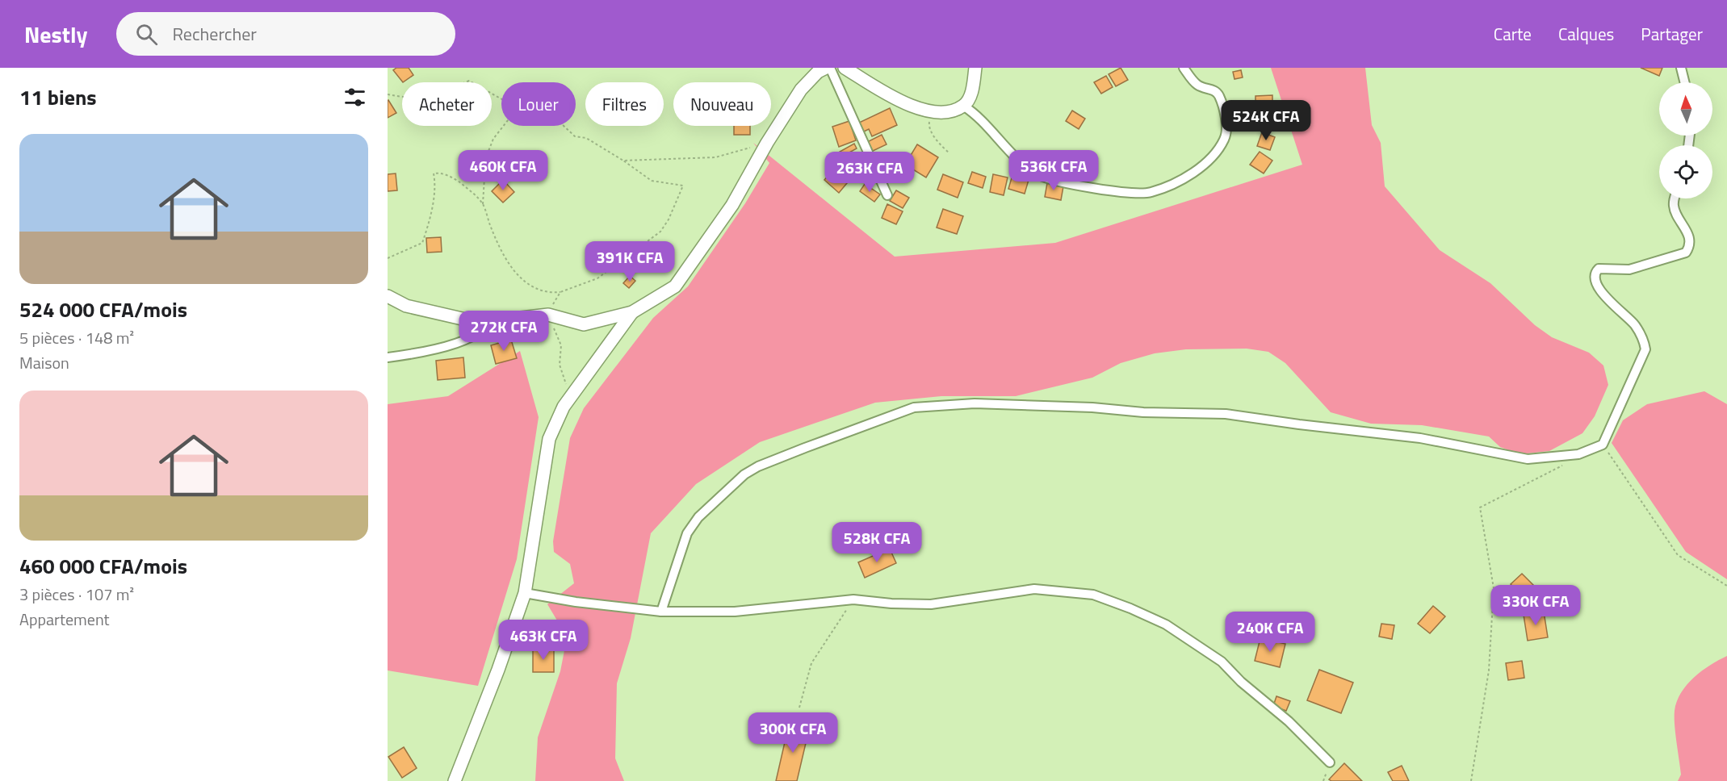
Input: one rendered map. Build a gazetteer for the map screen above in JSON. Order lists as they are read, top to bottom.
{
  "north": "top",
  "page": {
    "header": "Nestly",
    "search": "Rechercher",
    "nav": ["Carte", "Calques", "Partager"],
    "heading": "11 biens",
    "chip": [
      "Acheter",
      "Louer",
      "Filtres",
      "Nouveau"
    ],
    "price": [
      "524K CFA",
      "460K CFA",
      "536K CFA",
      "263K CFA",
      "391K CFA",
      "272K CFA",
      "528K CFA",
      "330K CFA",
      "240K CFA",
      "463K CFA",
      "300K CFA"
    ],
    "list": [
      {
        "name": "524 000 CFA/mois",
        "note": "5 pièces · 148 m² · Maison"
      },
      {
        "name": "460 000 CFA/mois",
        "note": "3 pièces · 107 m² · Appartement"
      }
    ]
  }
}
